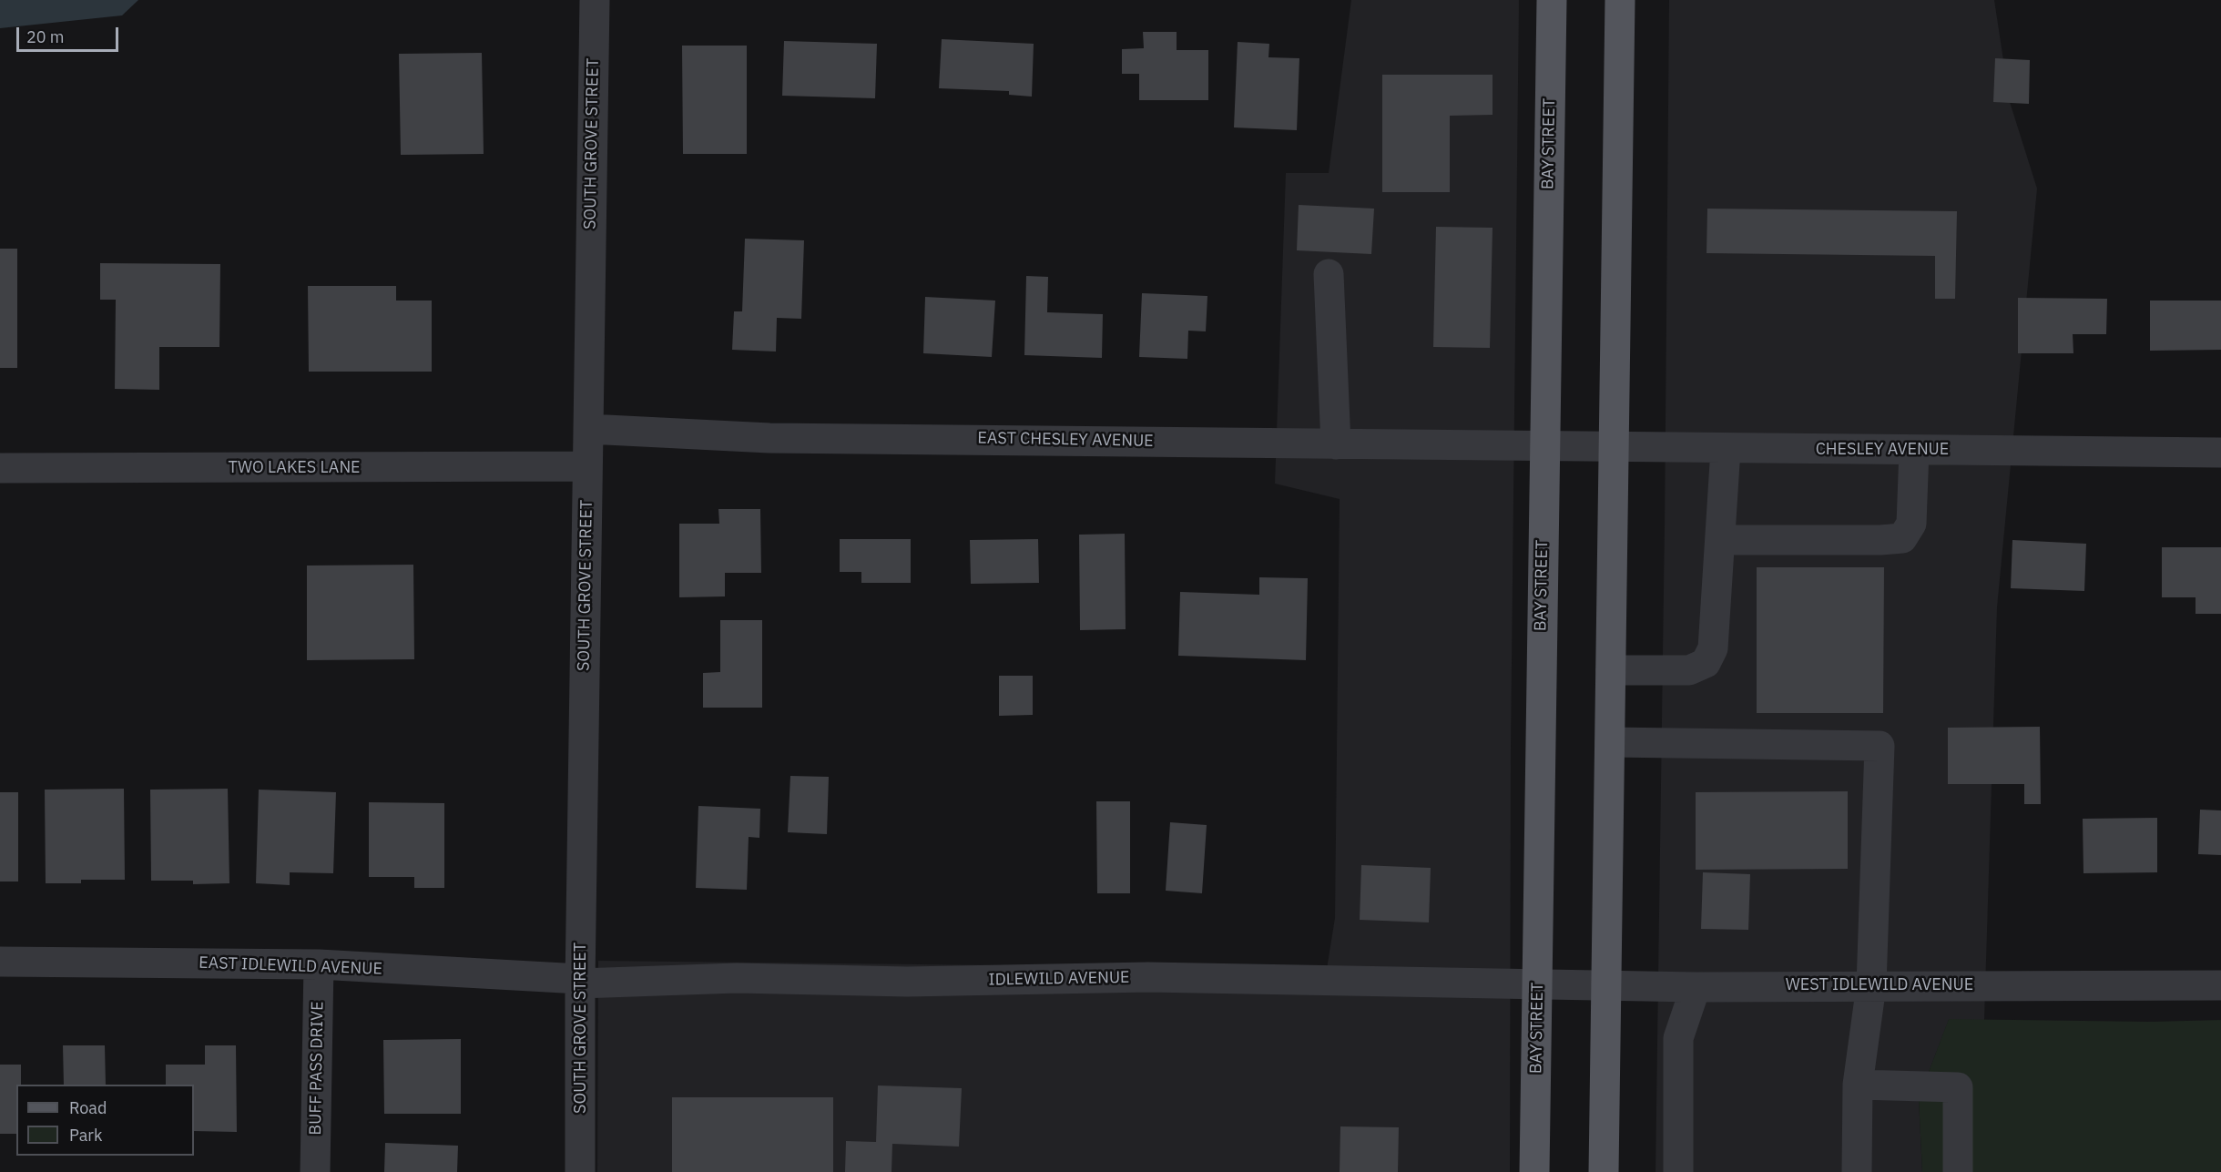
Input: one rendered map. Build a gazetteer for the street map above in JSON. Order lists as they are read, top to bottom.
{
  "streets": {
    "main road": ["BAY STREET"],
    "street": [
      "SOUTH GROVE STREET",
      "EAST CHESLEY AVENUE",
      "CHESLEY AVENUE",
      "TWO LAKES LANE",
      "EAST IDLEWILD AVENUE",
      "IDLEWILD AVENUE",
      "WEST IDLEWILD AVENUE",
      "BUFF PASS DRIVE"
    ]
  },
  "crossings": [
    ["SOUTH GROVE STREET", "EAST CHESLEY AVENUE"],
    ["SOUTH GROVE STREET", "TWO LAKES LANE"],
    ["SOUTH GROVE STREET", "EAST IDLEWILD AVENUE"],
    ["SOUTH GROVE STREET", "IDLEWILD AVENUE"],
    ["BAY STREET", "EAST CHESLEY AVENUE"],
    ["BAY STREET", "CHESLEY AVENUE"],
    ["BAY STREET", "IDLEWILD AVENUE"],
    ["BAY STREET", "WEST IDLEWILD AVENUE"],
    ["EAST CHESLEY AVENUE", "CHESLEY AVENUE"],
    ["EAST IDLEWILD AVENUE", "IDLEWILD AVENUE"],
    ["EAST IDLEWILD AVENUE", "BUFF PASS DRIVE"],
    ["IDLEWILD AVENUE", "WEST IDLEWILD AVENUE"]
  ],
  "legend": ["Road", "Park"],
  "scale_bar": "20 m"
}
